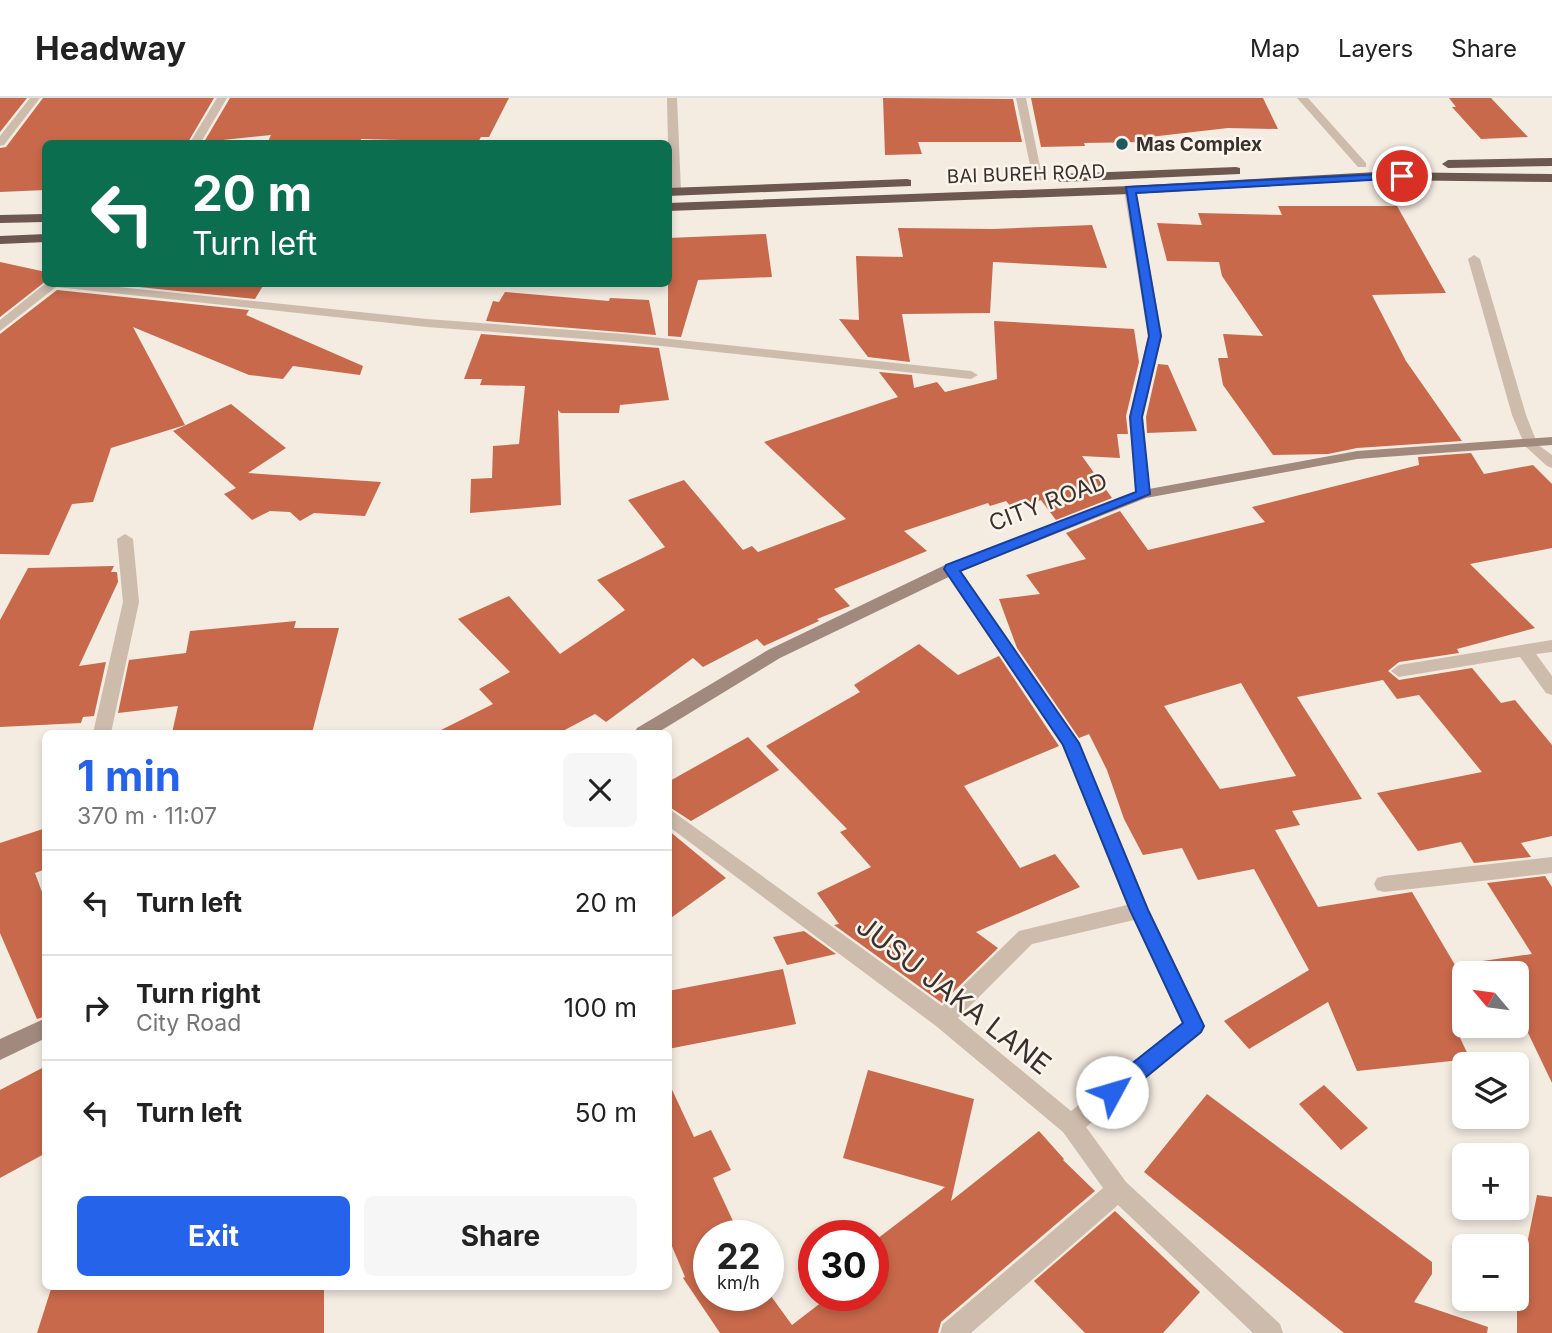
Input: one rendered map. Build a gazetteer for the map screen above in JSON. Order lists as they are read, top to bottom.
{
  "streets": {
    "highway": ["BAI BUREH ROAD"],
    "main road": ["CITY ROAD"],
    "street": ["JUSU JAKA LANE"]
  },
  "places": ["Mas Complex"],
  "north": "top left",
  "page": {
    "header": "Headway",
    "nav": ["Map", "Layers", "Share"],
    "turn": ["20 m", "Turn left"],
    "heading": ["1 min", "370 m · 11:07"],
    "list": [
      {
        "name": "Turn left",
        "value": "20 m"
      },
      {
        "name": "Turn right",
        "note": "City Road",
        "value": "100 m"
      },
      {
        "name": "Turn left",
        "value": "50 m"
      }
    ],
    "map_buttons": ["+", "−"],
    "buttons": ["Exit", "Share"],
    "speed": "22 km/h",
    "limit": "30"
  }
}
